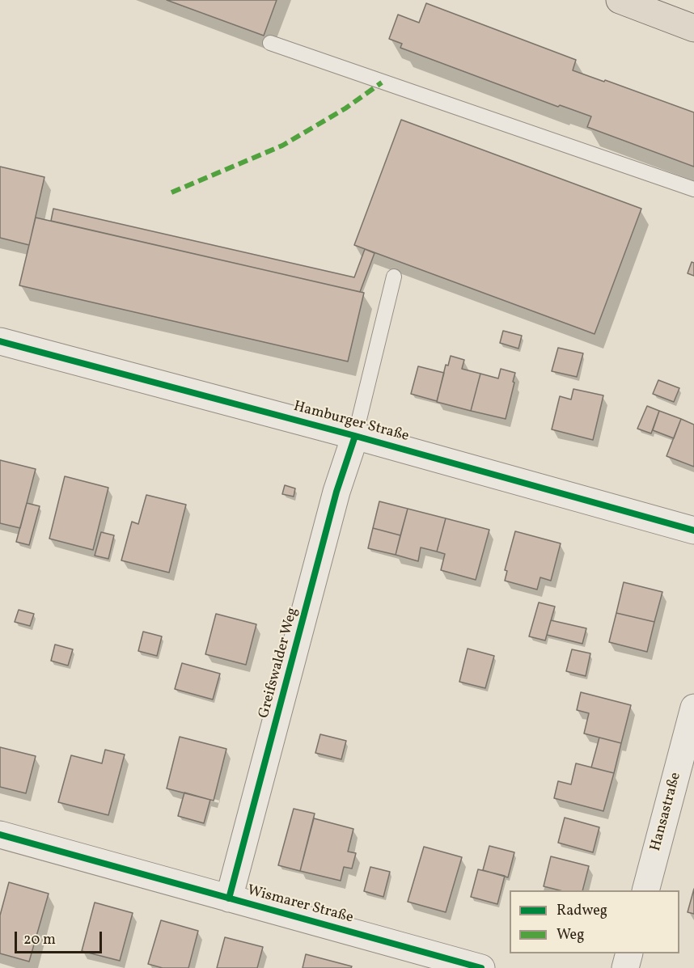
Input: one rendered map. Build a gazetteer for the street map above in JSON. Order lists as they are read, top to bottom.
{
  "streets": {
    "street": [
      "Hamburger Straße",
      "Greifswalder Weg",
      "Hansastraße",
      "Wismarer Straße"
    ]
  },
  "crossings": [
    ["Hamburger Straße", "Greifswalder Weg"],
    ["Greifswalder Weg", "Wismarer Straße"]
  ],
  "legend": ["Radweg", "Weg"],
  "scale_bar": "20 m"
}
